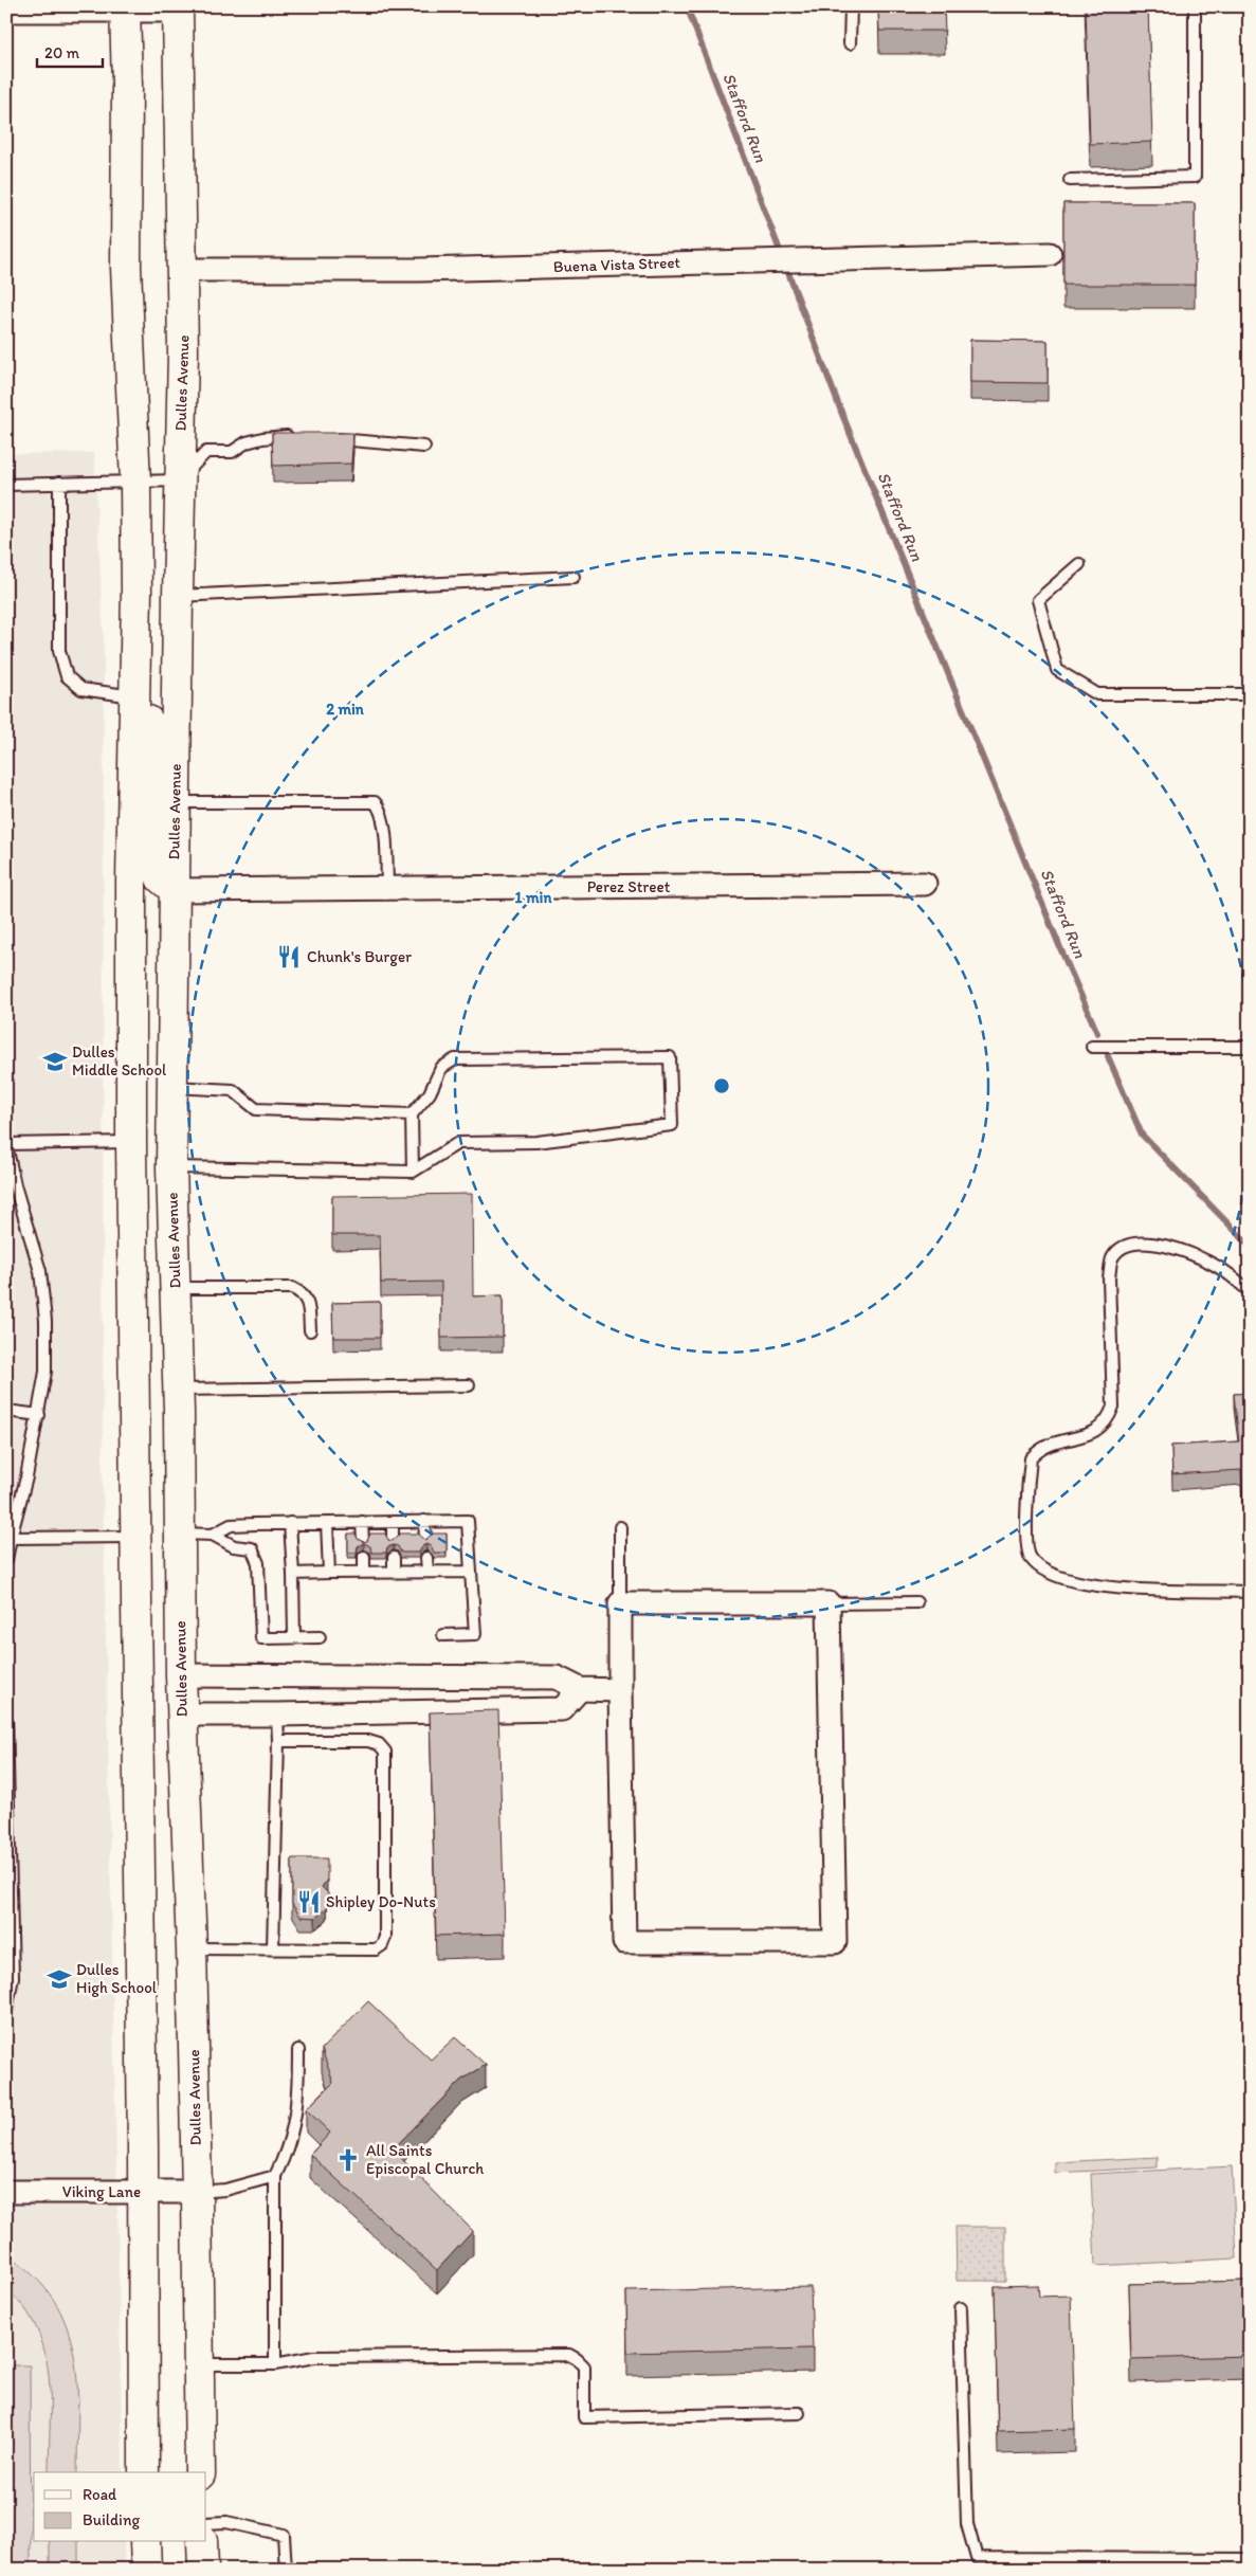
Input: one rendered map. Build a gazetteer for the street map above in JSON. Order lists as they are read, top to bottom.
{
  "streets": {
    "main road": ["Dulles Avenue"],
    "street": ["Buena Vista Street", "Perez Street", "Viking Lane"]
  },
  "crossings": [
    ["Buena Vista Street", "Dulles Avenue"],
    ["Dulles Avenue", "Perez Street"],
    ["Dulles Avenue", "Viking Lane"]
  ],
  "water": ["Stafford Run"],
  "places": {
    "restaurant": ["Chunk's Burger", "Shipley Do-Nuts"],
    "school or university": ["Dulles Middle School", "Dulles High School"],
    "church": ["All Saints Episcopal Church"]
  },
  "legend": ["Road", "Building"],
  "scale_bar": "20 m",
  "rings": ["2 min", "1 min"]
}
